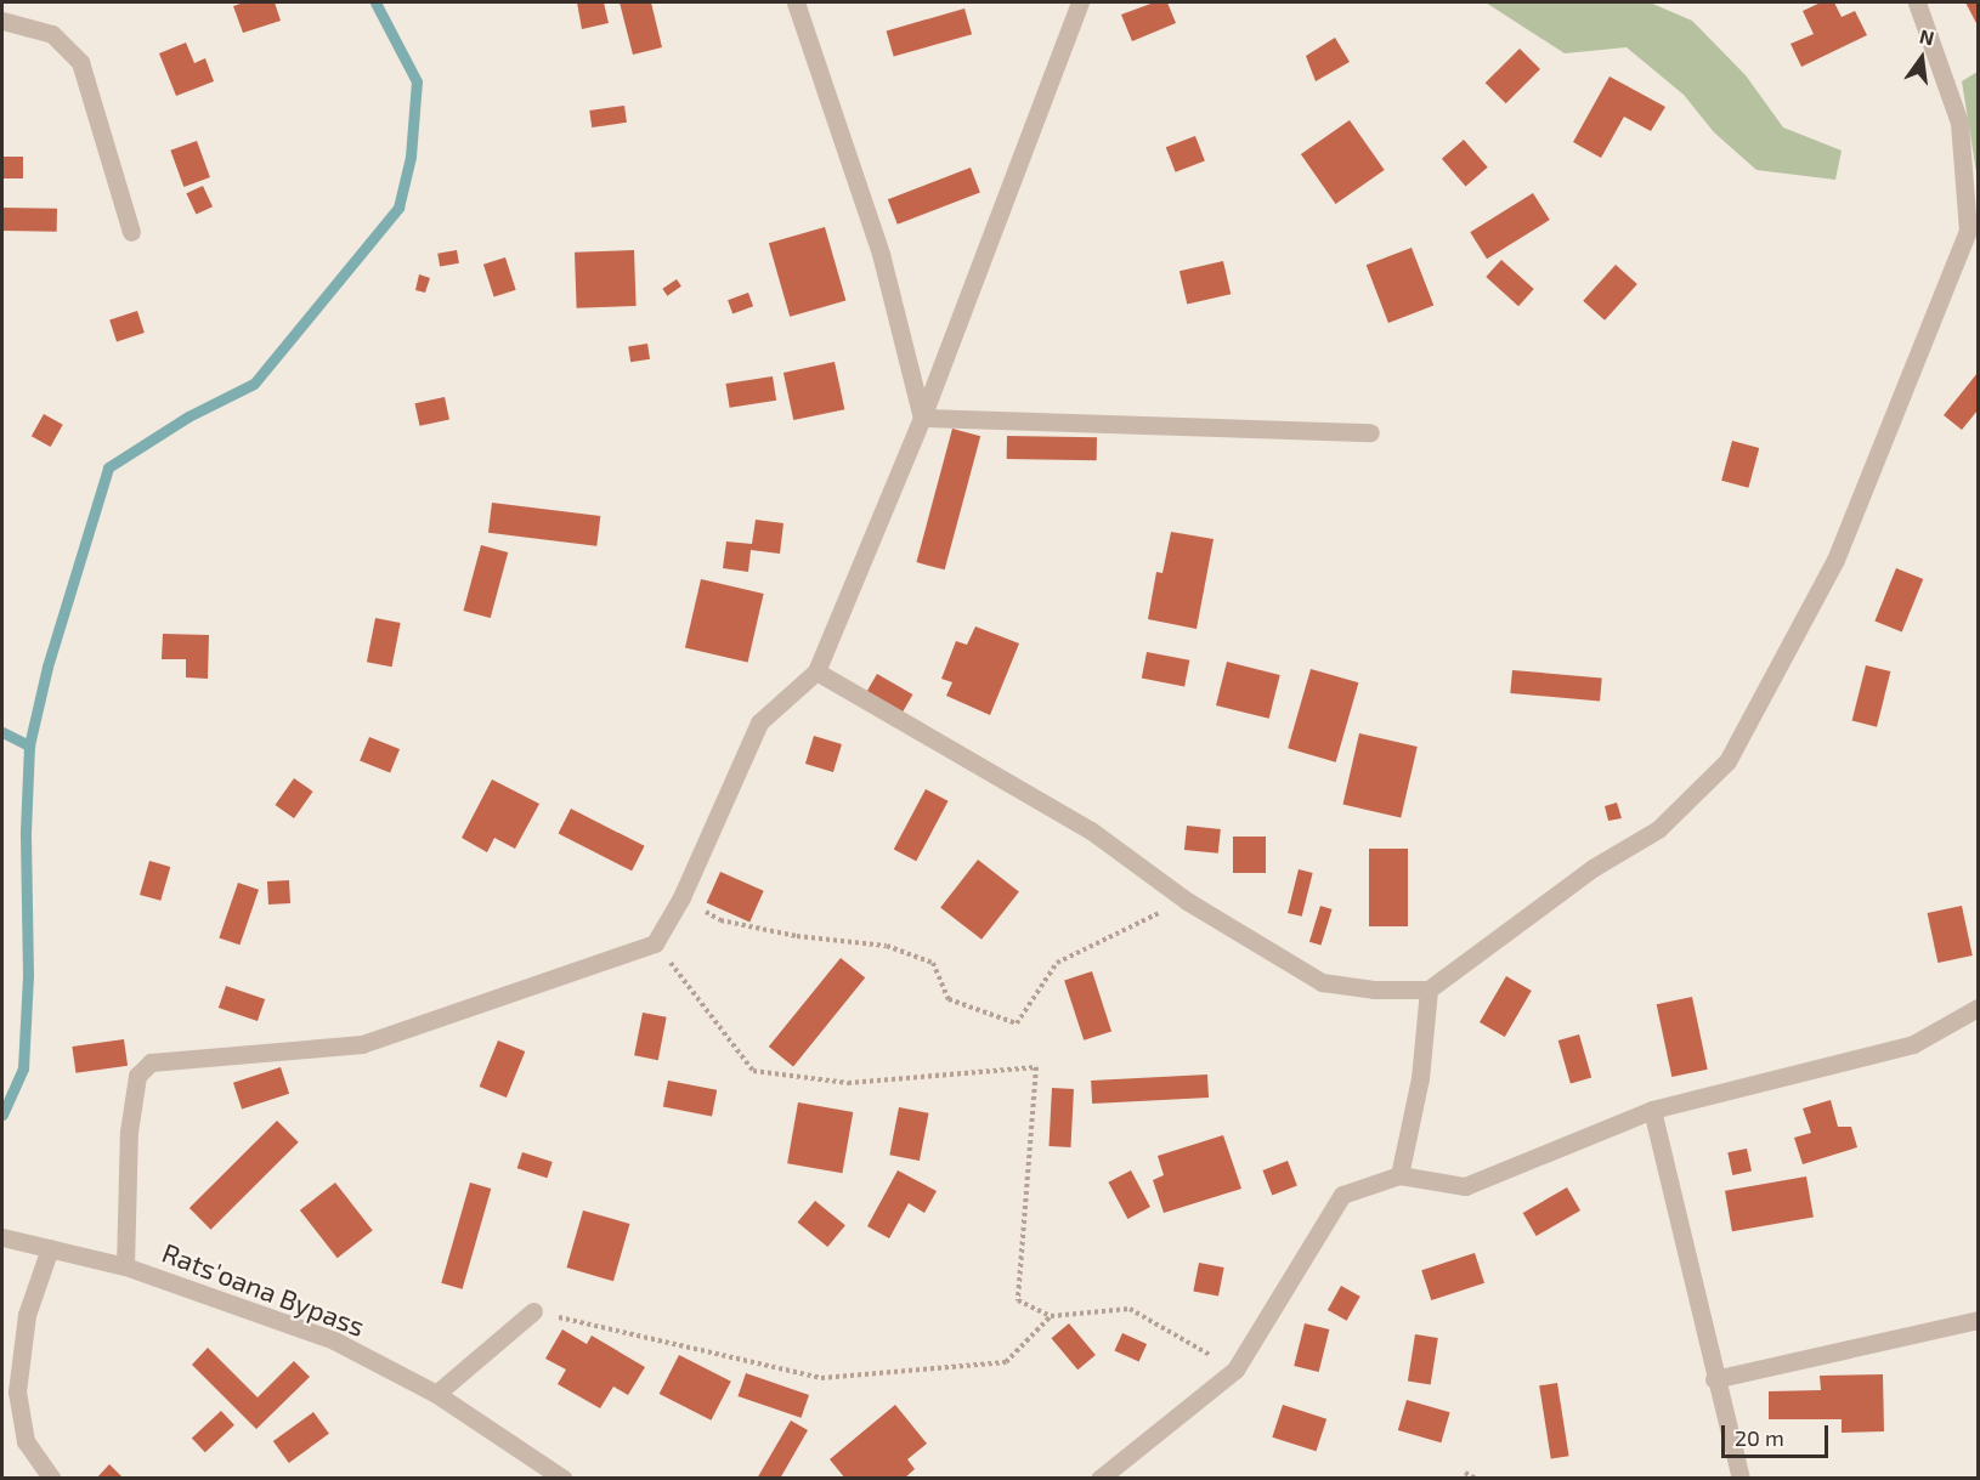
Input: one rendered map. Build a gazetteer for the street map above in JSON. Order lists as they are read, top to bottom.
{
  "streets": {
    "street": ["Rats'oana Bypass"]
  },
  "scale_bar": "20 m",
  "north": "top"
}
